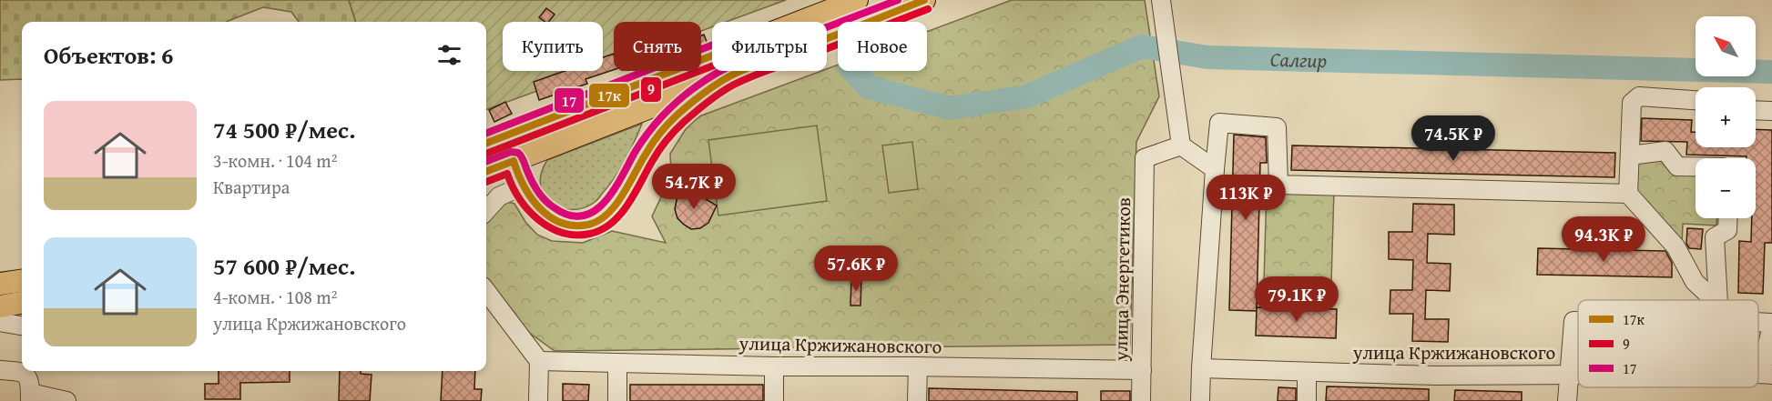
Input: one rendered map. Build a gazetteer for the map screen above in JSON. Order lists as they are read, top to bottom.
{
  "streets": {
    "street": ["улица Энергетиков", "улица Кржижановского"]
  },
  "crossings": [
    ["улица Энергетиков", "улица Кржижановского"]
  ],
  "water": ["Салгир"],
  "lines": ["transit line 17к", "transit line 17", "transit line 9"],
  "legend": ["17к", "9", "17"],
  "north": "top left",
  "page": {
    "map_buttons": ["+", "−"],
    "chip": [
      "Купить",
      "Снять",
      "Фильтры",
      "Новое"
    ],
    "heading": "Объектов: 6",
    "list": [
      {
        "name": "74 500 ₽/мес.",
        "note": "3-комн. · 104 m² · Квартира"
      },
      {
        "name": "57 600 ₽/мес.",
        "note": "4-комн. · 108 m² · улица Кржижановского"
      }
    ],
    "price": [
      "74.5K ₽",
      "54.7K ₽",
      "113K ₽",
      "94.3K ₽",
      "57.6K ₽",
      "79.1K ₽"
    ]
  }
}
